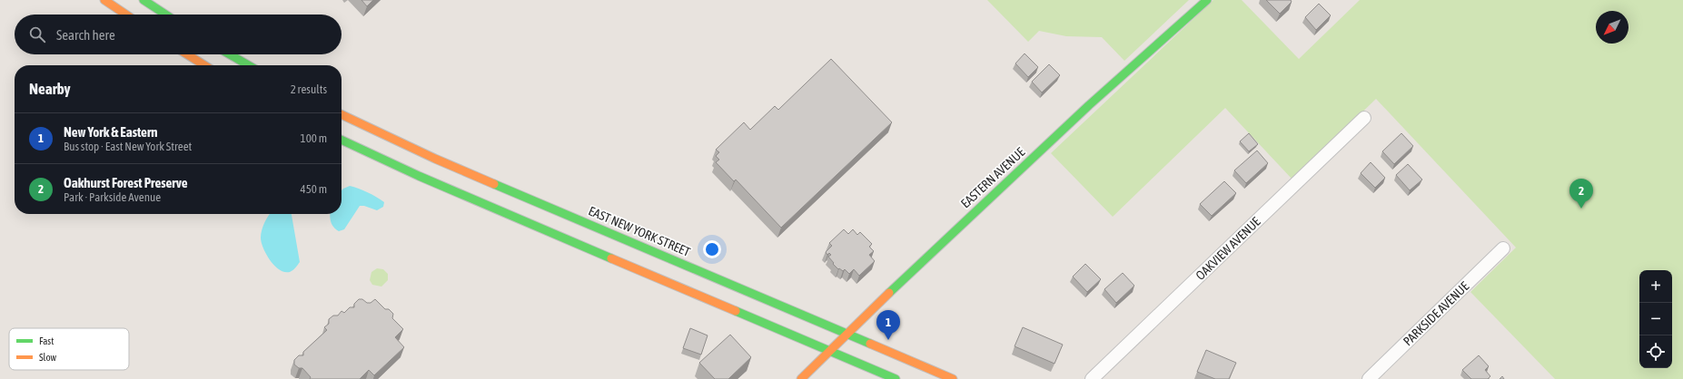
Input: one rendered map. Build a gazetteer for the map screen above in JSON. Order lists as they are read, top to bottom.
{
  "streets": {
    "main road": ["EASTERN AVENUE", "EAST NEW YORK STREET"],
    "street": ["OAKVIEW AVENUE", "PARKSIDE AVENUE"]
  },
  "crossings": [
    ["EASTERN AVENUE", "EAST NEW YORK STREET"]
  ],
  "legend": ["Fast", "Slow"],
  "north": "bottom left",
  "page": {
    "search": "Search here",
    "heading": ["Nearby", "2 results"],
    "list": [
      {
        "mark": "1",
        "name": "New York & Eastern",
        "note": "Bus stop · East New York Street",
        "value": "100 m"
      },
      {
        "mark": "2",
        "name": "Oakhurst Forest Preserve",
        "note": "Park · Parkside Avenue",
        "value": "450 m"
      }
    ],
    "pins": ["2", "1"],
    "map_buttons": ["+", "−"]
  }
}
